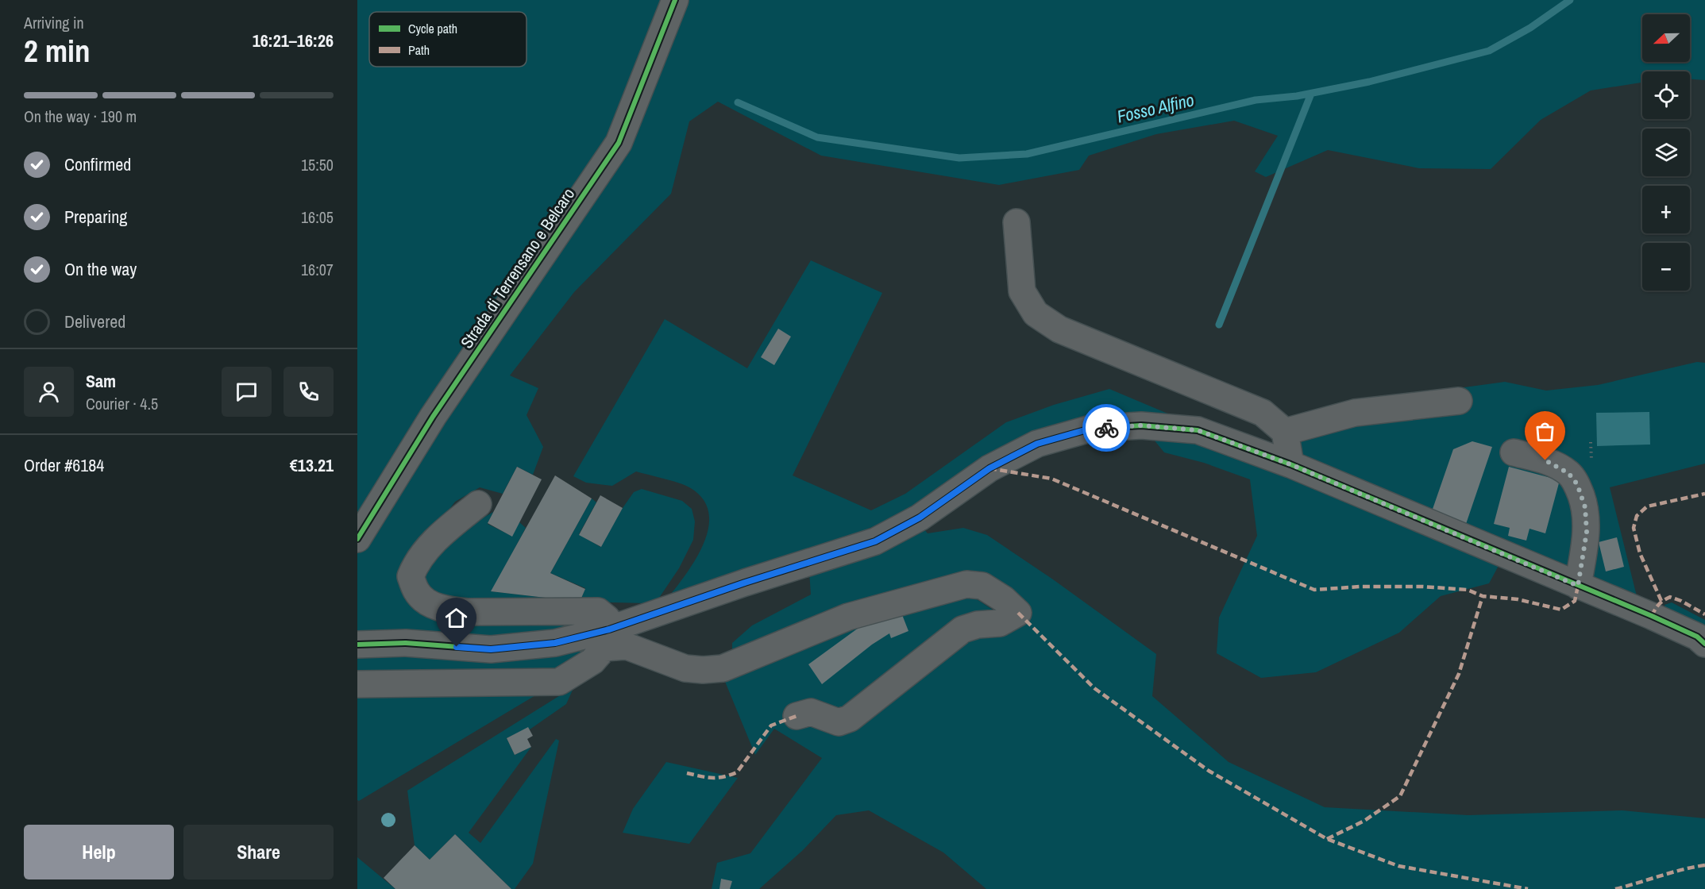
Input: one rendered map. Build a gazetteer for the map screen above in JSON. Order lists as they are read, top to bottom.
{
  "streets": {
    "street": ["Strada di Terrensano e Belcaro"]
  },
  "water": ["Fosso Alfino"],
  "legend": ["Cycle path", "Path"],
  "north": "left",
  "page": {
    "heading": ["2 min", "Arriving in", "16:21–16:26"],
    "panel": [
      "Sam",
      "Courier · 4.5",
      "Order #6184",
      "€13.21"
    ],
    "map_buttons": ["+", "−"],
    "bar": "On the way · 190 m",
    "list": [
      ["Confirmed", "15:50"],
      ["Preparing", "16:05"],
      ["On the way", "16:07"],
      "Delivered"
    ],
    "buttons": ["Help", "Share"]
  }
}
